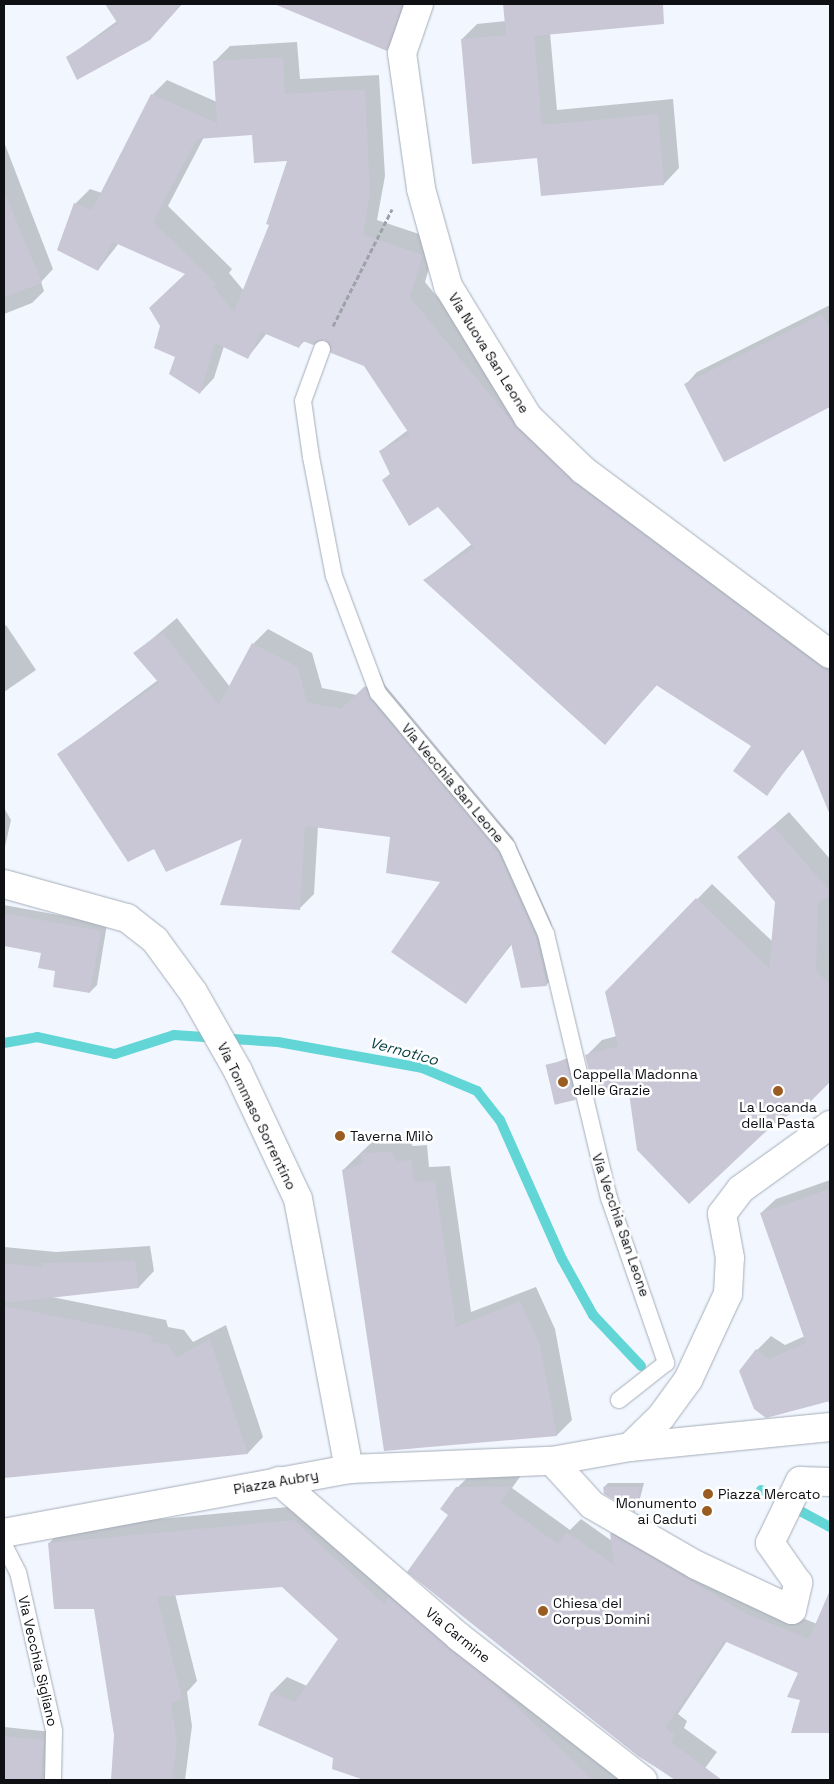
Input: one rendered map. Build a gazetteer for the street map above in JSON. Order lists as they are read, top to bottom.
{
  "streets": {
    "street": [
      "Via Nuova San Leone",
      "Via Tommaso Sorrentino",
      "Piazza Aubry",
      "Via Carmine"
    ],
    "lane": ["Via Vecchia San Leone", "Via Vecchia Sigliano"]
  },
  "crossings": [
    ["Via Tommaso Sorrentino", "Piazza Aubry"],
    ["Piazza Aubry", "Via Carmine"]
  ],
  "water": ["Vernotico"],
  "places": [
    "Cappella Madonna delle Grazie",
    "La Locanda della Pasta",
    "Taverna Milò",
    "Piazza Mercato",
    "Monumento ai Caduti",
    "Chiesa del Corpus Domini"
  ]
}
